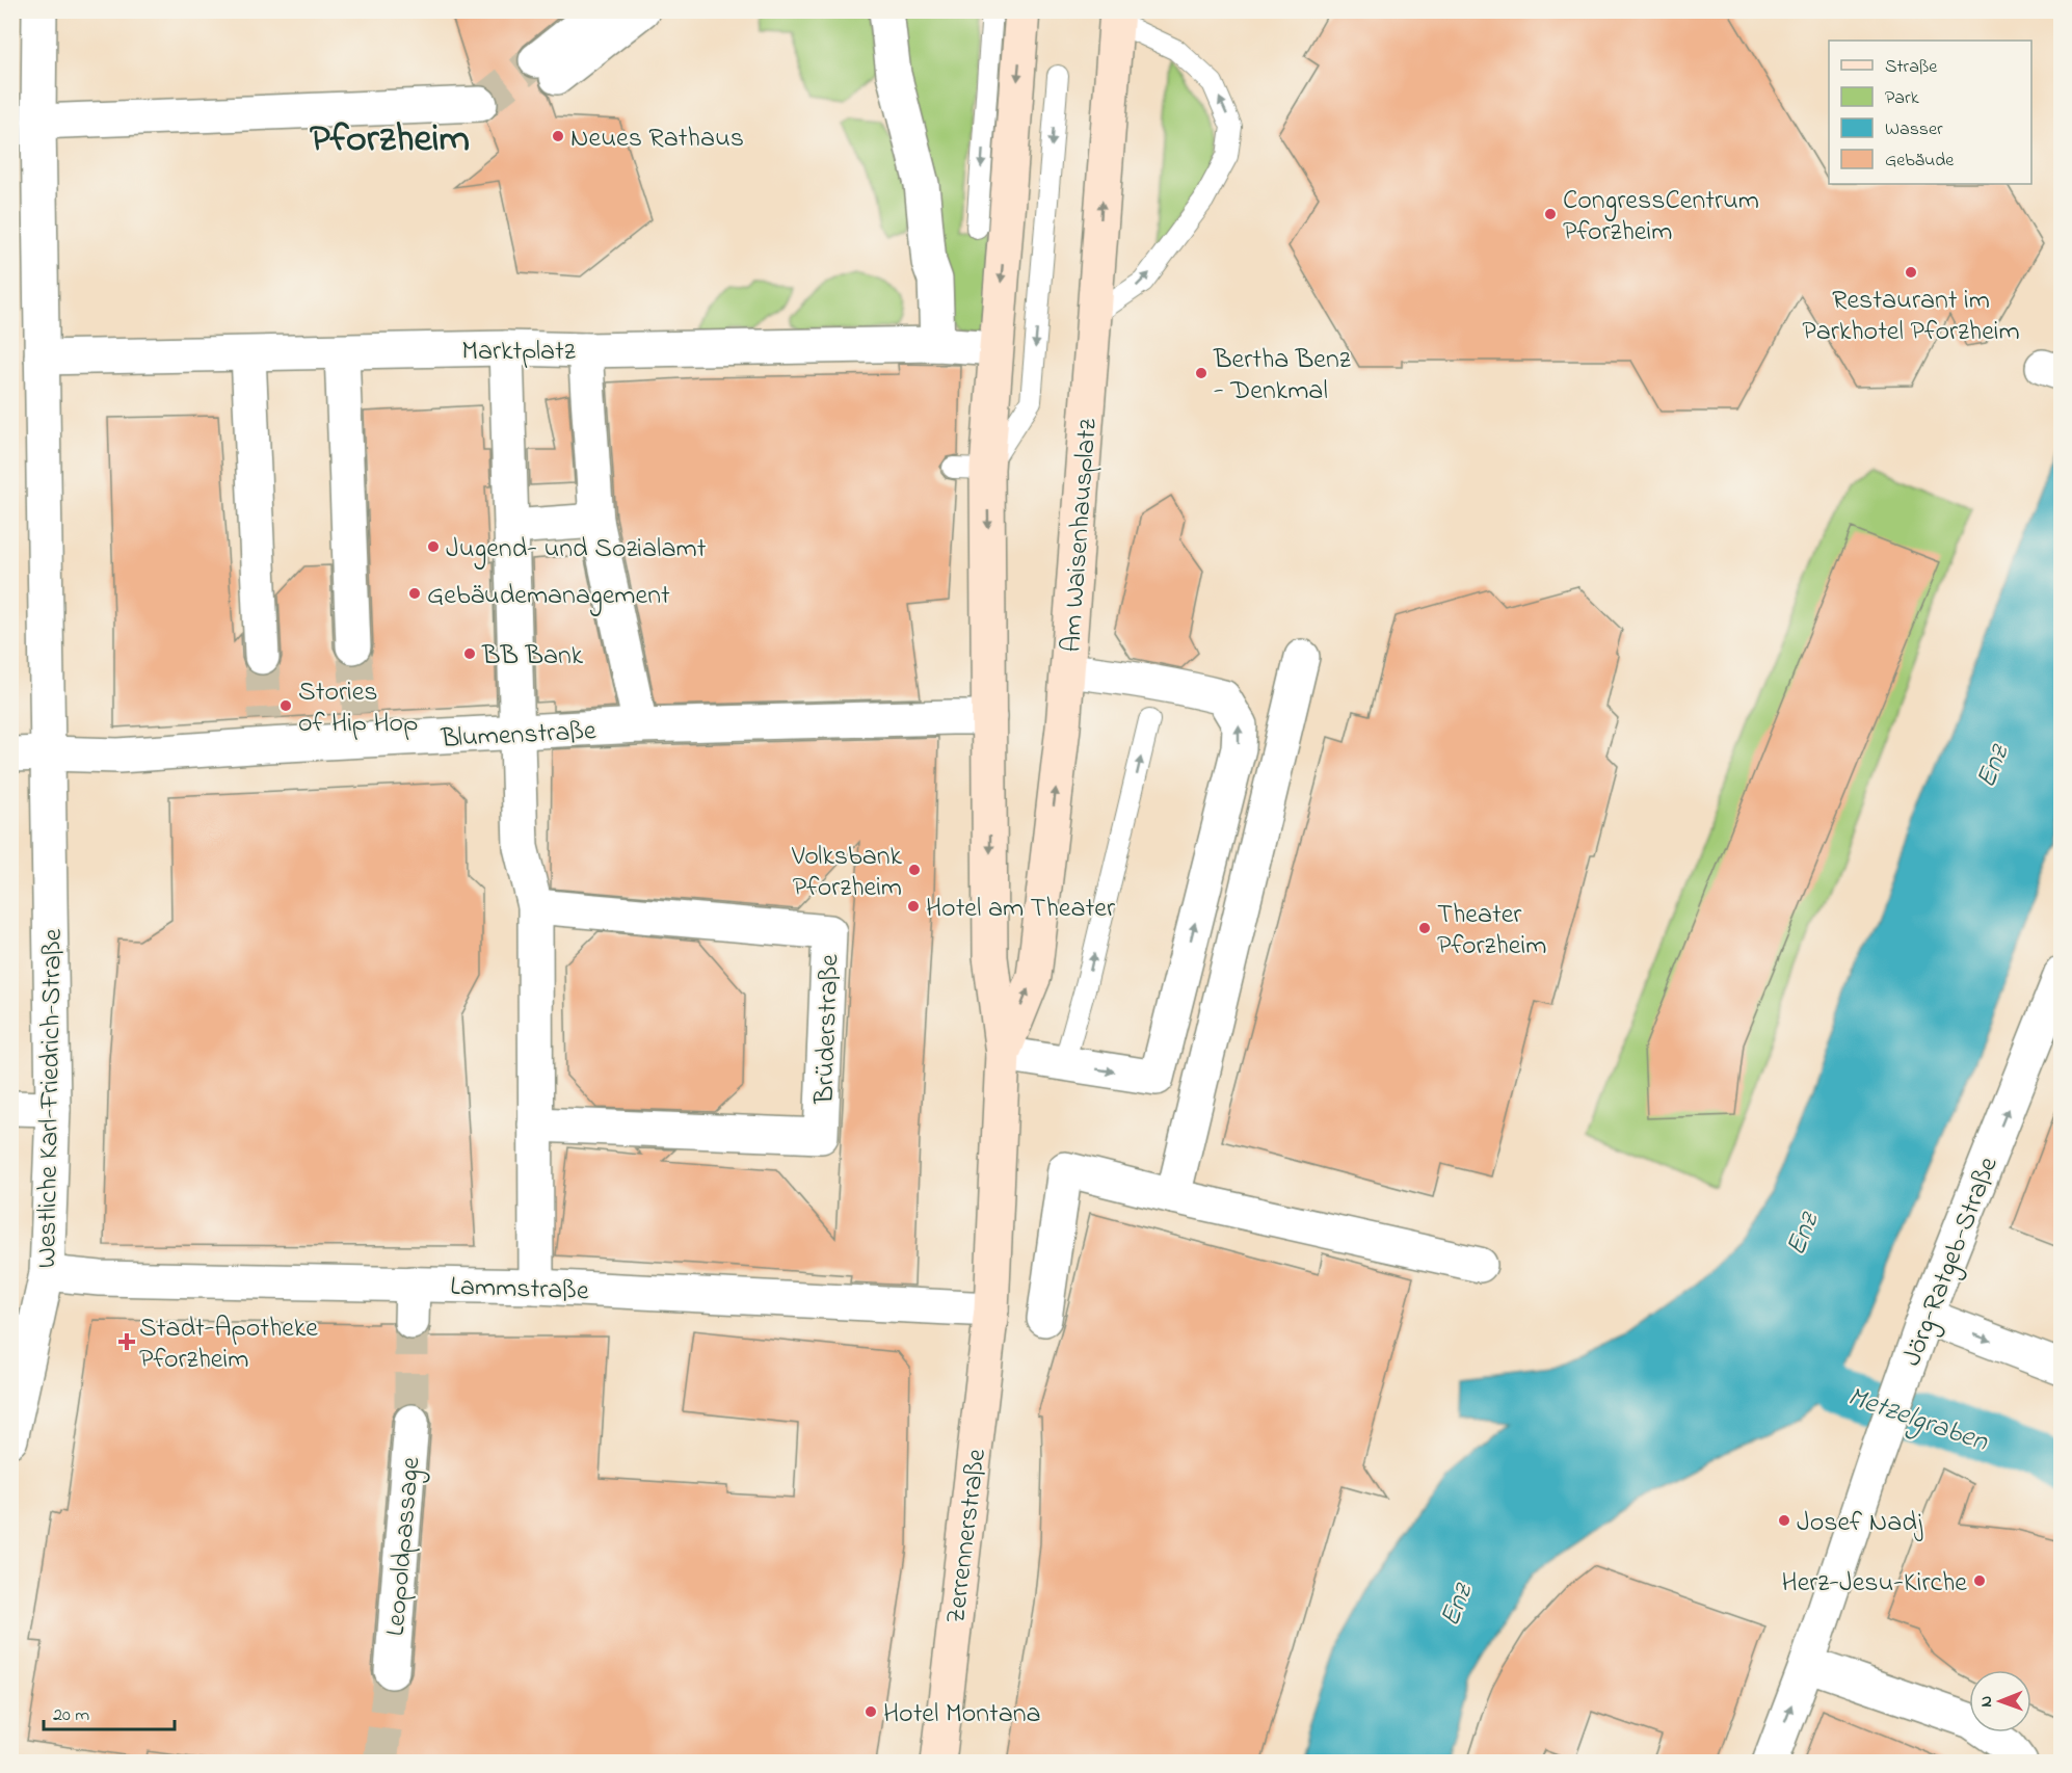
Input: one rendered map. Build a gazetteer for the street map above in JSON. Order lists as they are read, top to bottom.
{
  "streets": {
    "main road": ["Am Waisenhausplatz", "Zerrennerstraße"],
    "street": [
      "Marktplatz",
      "Blumenstraße",
      "Brüderstraße",
      "Westliche Karl-Friedrich-Straße",
      "Jörg-Ratgeb-Straße",
      "Lammstraße",
      "Leopoldpassage"
    ]
  },
  "crossings": [
    ["Marktplatz", "Am Waisenhausplatz"],
    ["Marktplatz", "Westliche Karl-Friedrich-Straße"],
    ["Am Waisenhausplatz", "Blumenstraße"],
    ["Am Waisenhausplatz", "Lammstraße"],
    ["Am Waisenhausplatz", "Zerrennerstraße"],
    ["Blumenstraße", "Westliche Karl-Friedrich-Straße"],
    ["Westliche Karl-Friedrich-Straße", "Lammstraße"],
    ["Lammstraße", "Zerrennerstraße"]
  ],
  "one_way": ["Jörg-Ratgeb-Straße"],
  "districts": ["Pforzheim"],
  "water": ["Enz", "Metzelgraben"],
  "places": {
    "other": [
      "Neues Rathaus",
      "CongressCentrum Pforzheim",
      "Restaurant im Parkhotel Pforzheim",
      "Bertha Benz - Denkmal",
      "Jugend- und Sozialamt",
      "Gebäudemanagement",
      "BB Bank",
      "Stories of Hip Hop",
      "Volksbank Pforzheim",
      "Hotel am Theater",
      "Theater Pforzheim",
      "Josef Nadj",
      "Herz-Jesu-Kirche",
      "Hotel Montana"
    ],
    "health": ["Stadt-Apotheke Pforzheim"]
  },
  "legend": [
    "Straße",
    "Park",
    "Wasser",
    "Gebäude"
  ],
  "scale_bar": "20 m",
  "north": "left"
}
